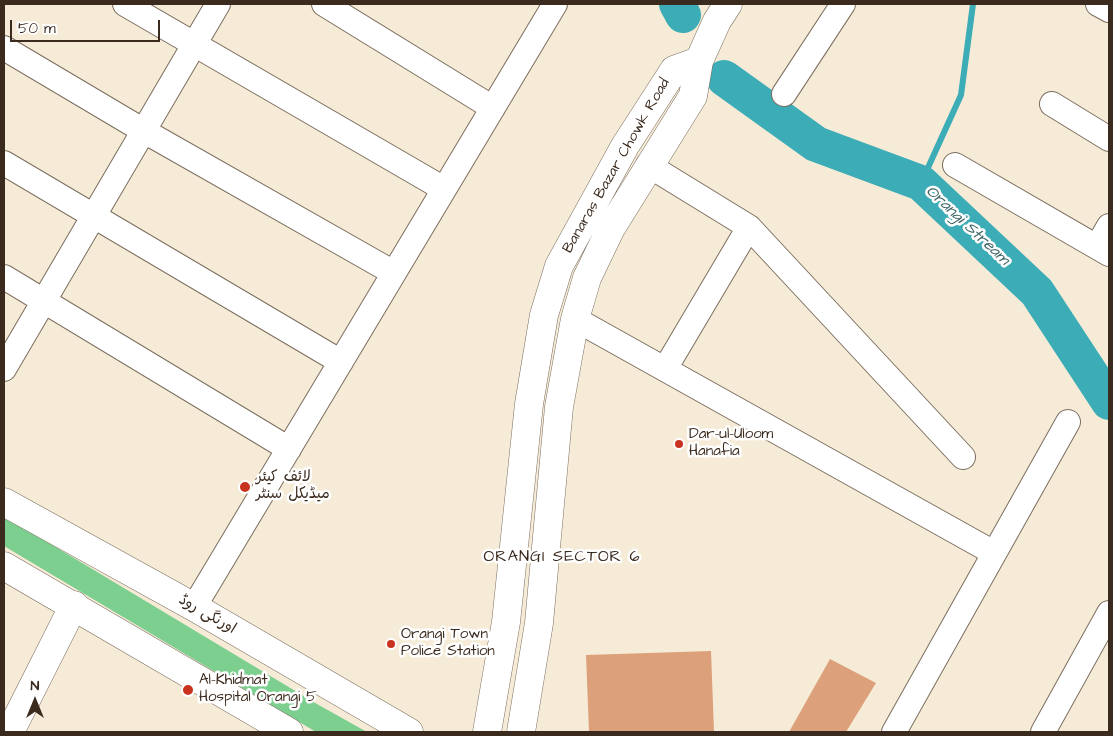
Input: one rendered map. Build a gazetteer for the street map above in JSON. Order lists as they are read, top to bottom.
{
  "streets": {
    "main road": ["Banaras Bazar Chowk Road", "اورنگی روڈ"]
  },
  "districts": ["ORANGI SECTOR 6"],
  "water": ["Orangi Stream"],
  "places": [
    "Dar-ul-Uloom Hanafia",
    "لائف کیئر میڈیکل سنٹر",
    "Orangi Town Police Station",
    "Al-Khidmat Hospital Orangi 5"
  ],
  "scale_bar": "50 m",
  "north": "top"
}
